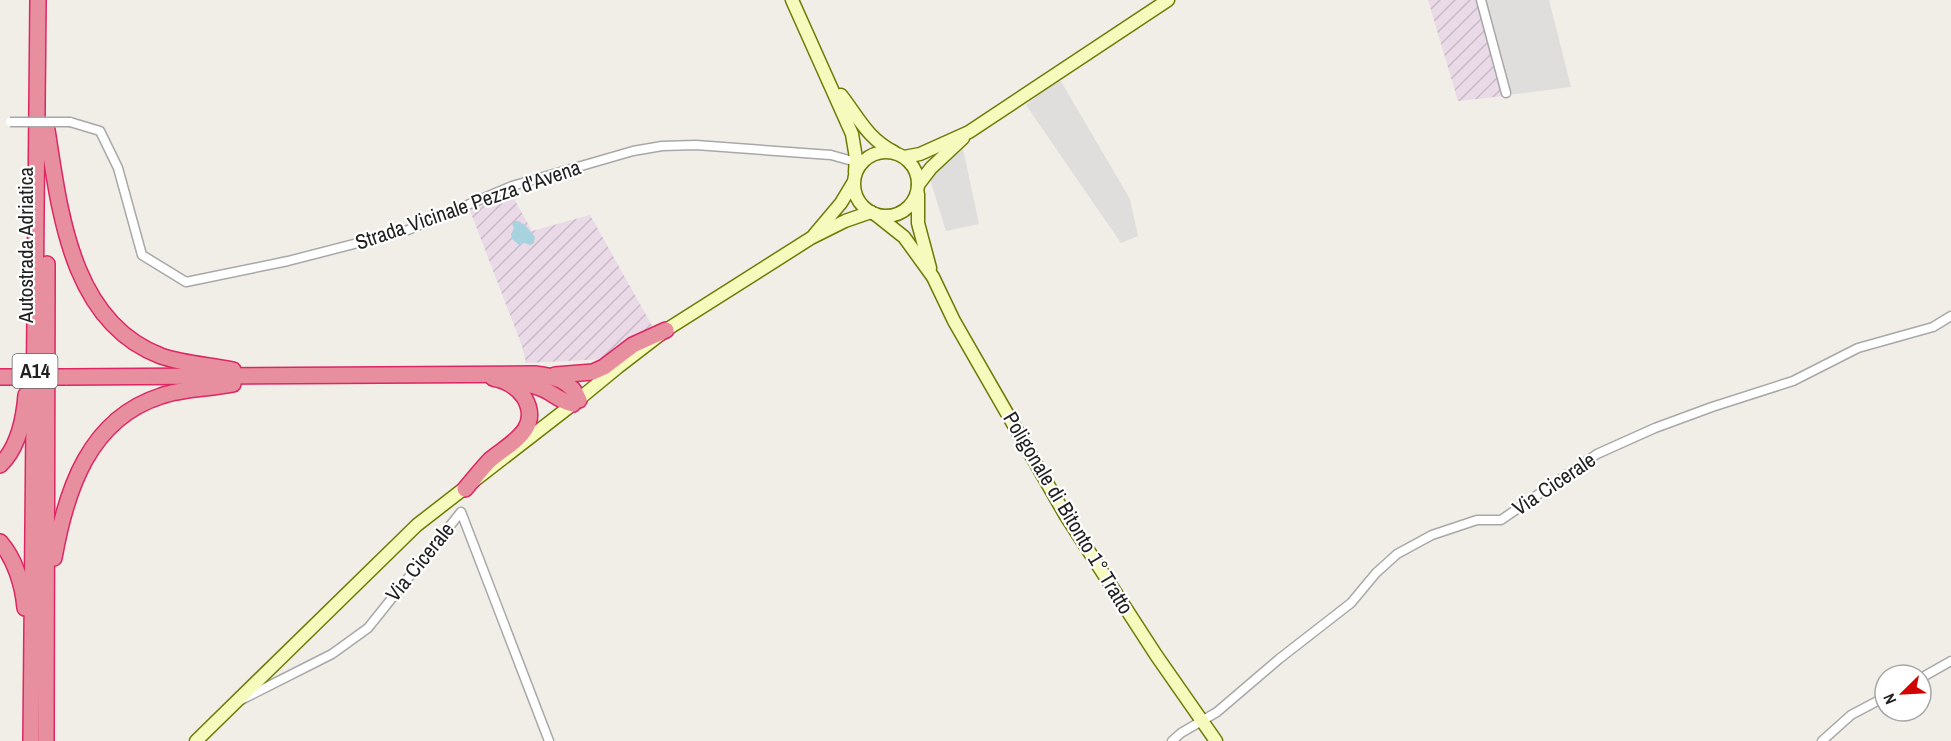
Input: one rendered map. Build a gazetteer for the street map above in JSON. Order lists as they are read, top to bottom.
{
  "streets": {
    "highway": ["Autostrada Adriatica", "A14"],
    "main road": ["Poligonale di Bitonto 1° Tratto"],
    "street": ["Strada Vicinale Pezza d'Avena", "Via Cicerale"]
  },
  "crossings": [
    ["Autostrada Adriatica", "A14"],
    ["Via Cicerale", "Poligonale di Bitonto 1° Tratto"]
  ],
  "north": "bottom left"
}
